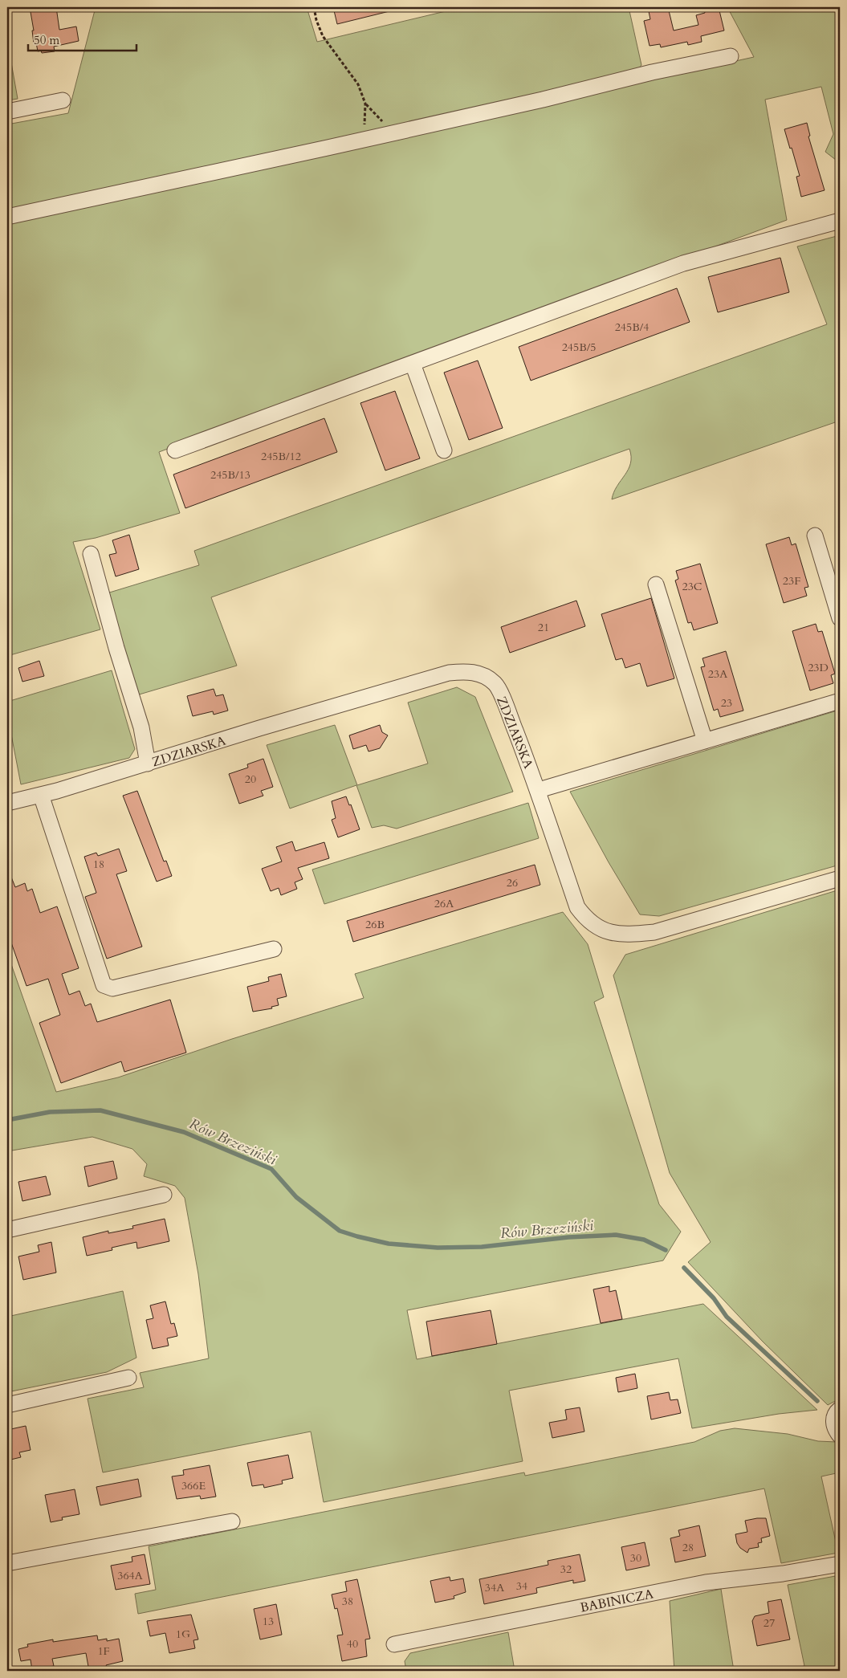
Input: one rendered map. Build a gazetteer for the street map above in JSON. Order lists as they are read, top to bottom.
{
  "streets": {
    "street": ["ZDZIARSKA", "BABINICZA"]
  },
  "water": ["Rów Brzeziński"],
  "house_numbers": [
    "245B/4",
    "245B/5",
    "245B/12",
    "245B/13",
    "23F",
    "23C",
    "21",
    "23D",
    "23A",
    "23",
    "20",
    "18",
    "26",
    "26A",
    "26B",
    "366E",
    "28",
    "30",
    "32",
    "364A",
    "34",
    "34A",
    "38",
    "13",
    "27",
    "1G",
    "40",
    "1F"
  ],
  "scale_bar": "50 m"
}
